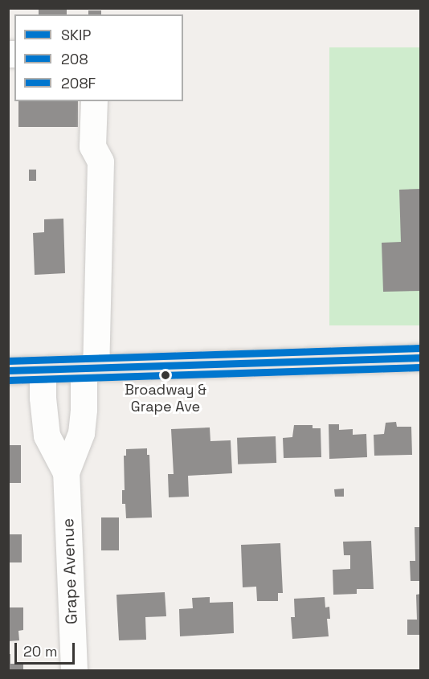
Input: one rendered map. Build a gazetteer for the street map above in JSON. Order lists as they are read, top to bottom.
{
  "streets": {
    "street": ["Grape Avenue"]
  },
  "places": ["Broadway & Grape Ave"],
  "lines": ["transit line 208F", "transit line SKIP", "transit line 208"],
  "legend": ["SKIP", "208", "208F"],
  "scale_bar": "20 m"
}
